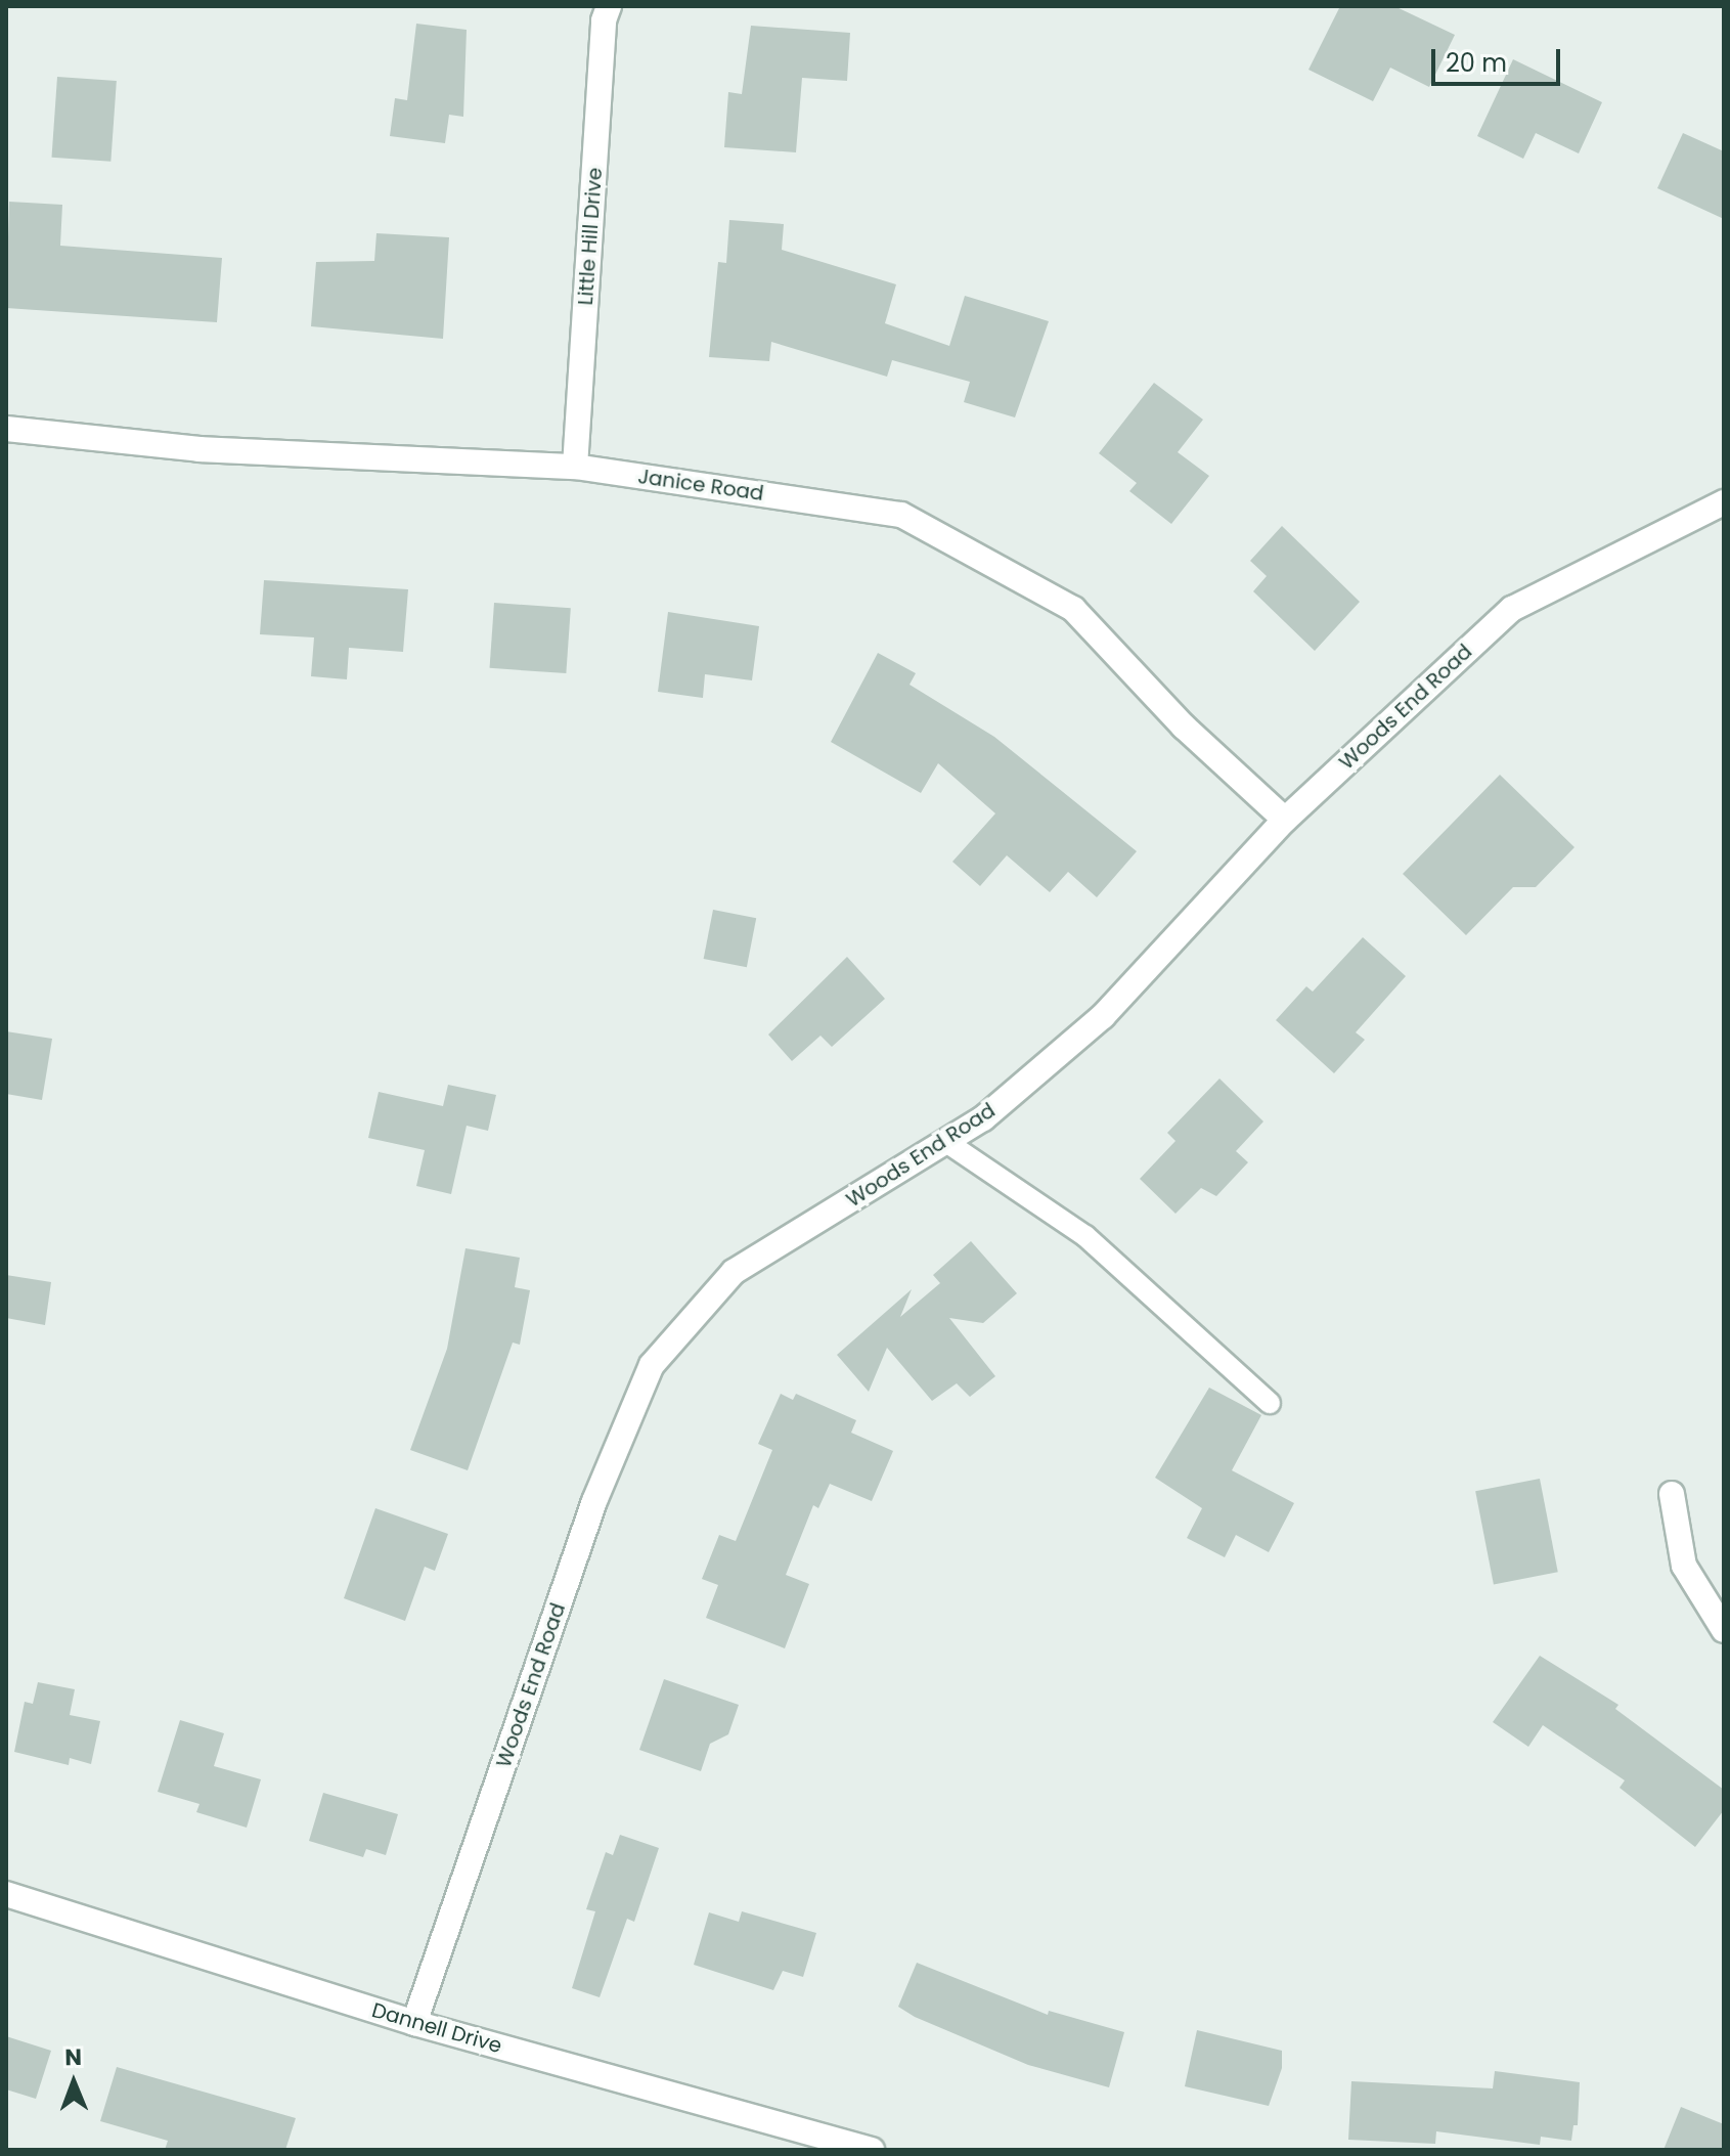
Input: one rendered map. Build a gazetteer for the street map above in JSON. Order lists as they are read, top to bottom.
{
  "streets": {
    "street": [
      "Little Hill Drive",
      "Janice Road",
      "Woods End Road",
      "Dannell Drive"
    ]
  },
  "crossings": [
    ["Little Hill Drive", "Janice Road"],
    ["Janice Road", "Woods End Road"],
    ["Woods End Road", "Dannell Drive"]
  ],
  "scale_bar": "20 m",
  "north": "top"
}
